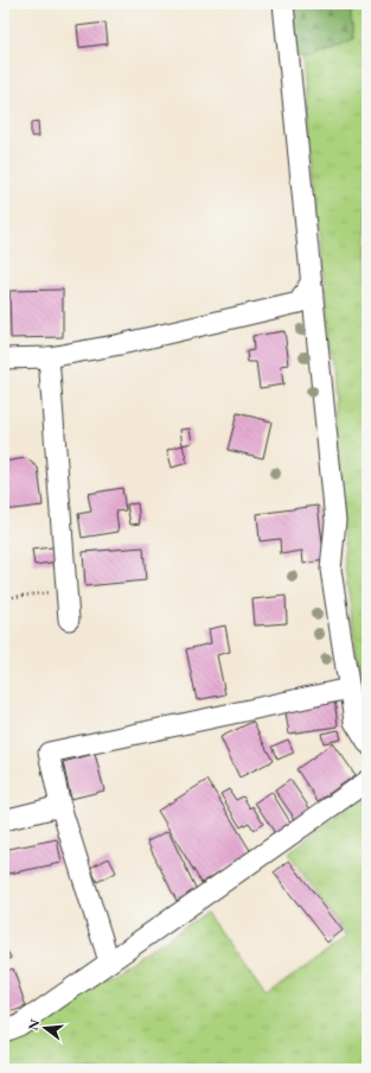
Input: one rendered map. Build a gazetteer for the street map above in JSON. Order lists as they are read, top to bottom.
{
  "north": "left"
}
